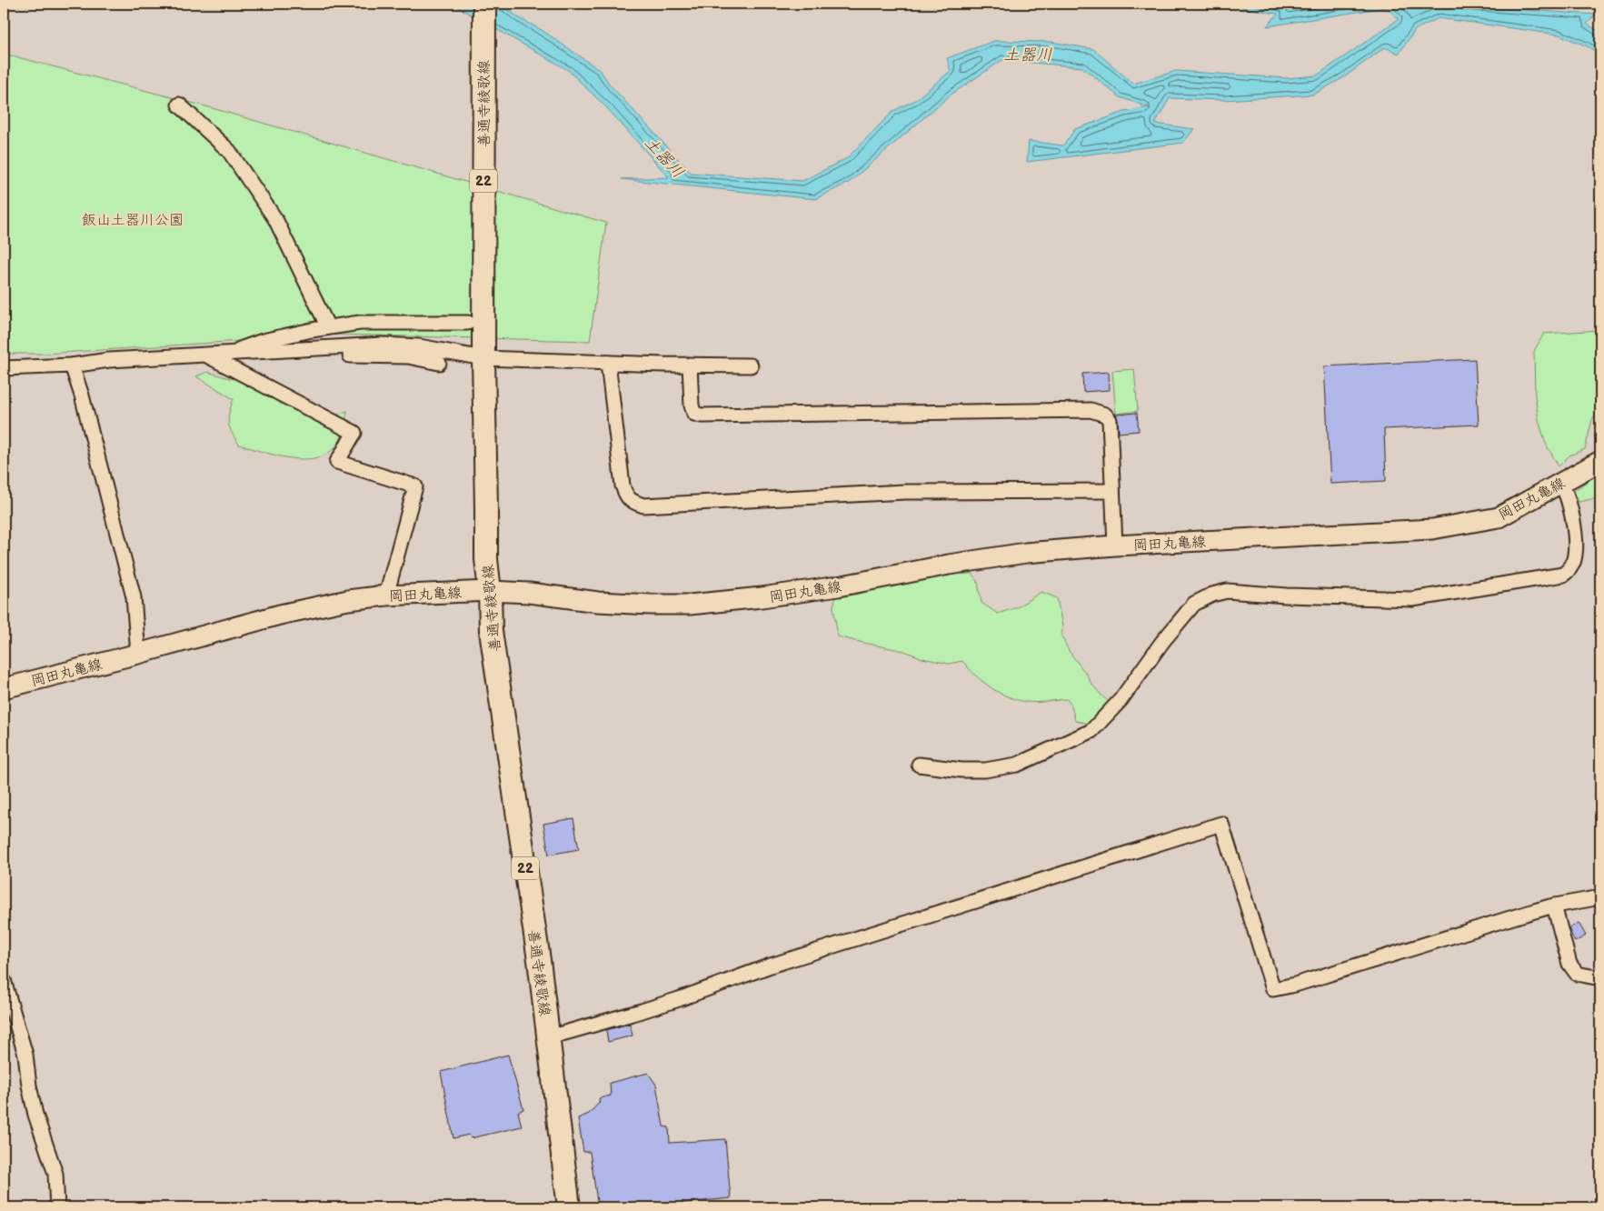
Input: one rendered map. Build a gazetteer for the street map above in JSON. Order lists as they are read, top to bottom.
{
  "streets": {
    "main road": ["善通寺綾歌線", "22", "岡田丸亀線"]
  },
  "crossings": [
    ["善通寺綾歌線", "岡田丸亀線"]
  ],
  "water": ["土器川"],
  "parks": ["飯山土器川公園"]
}
